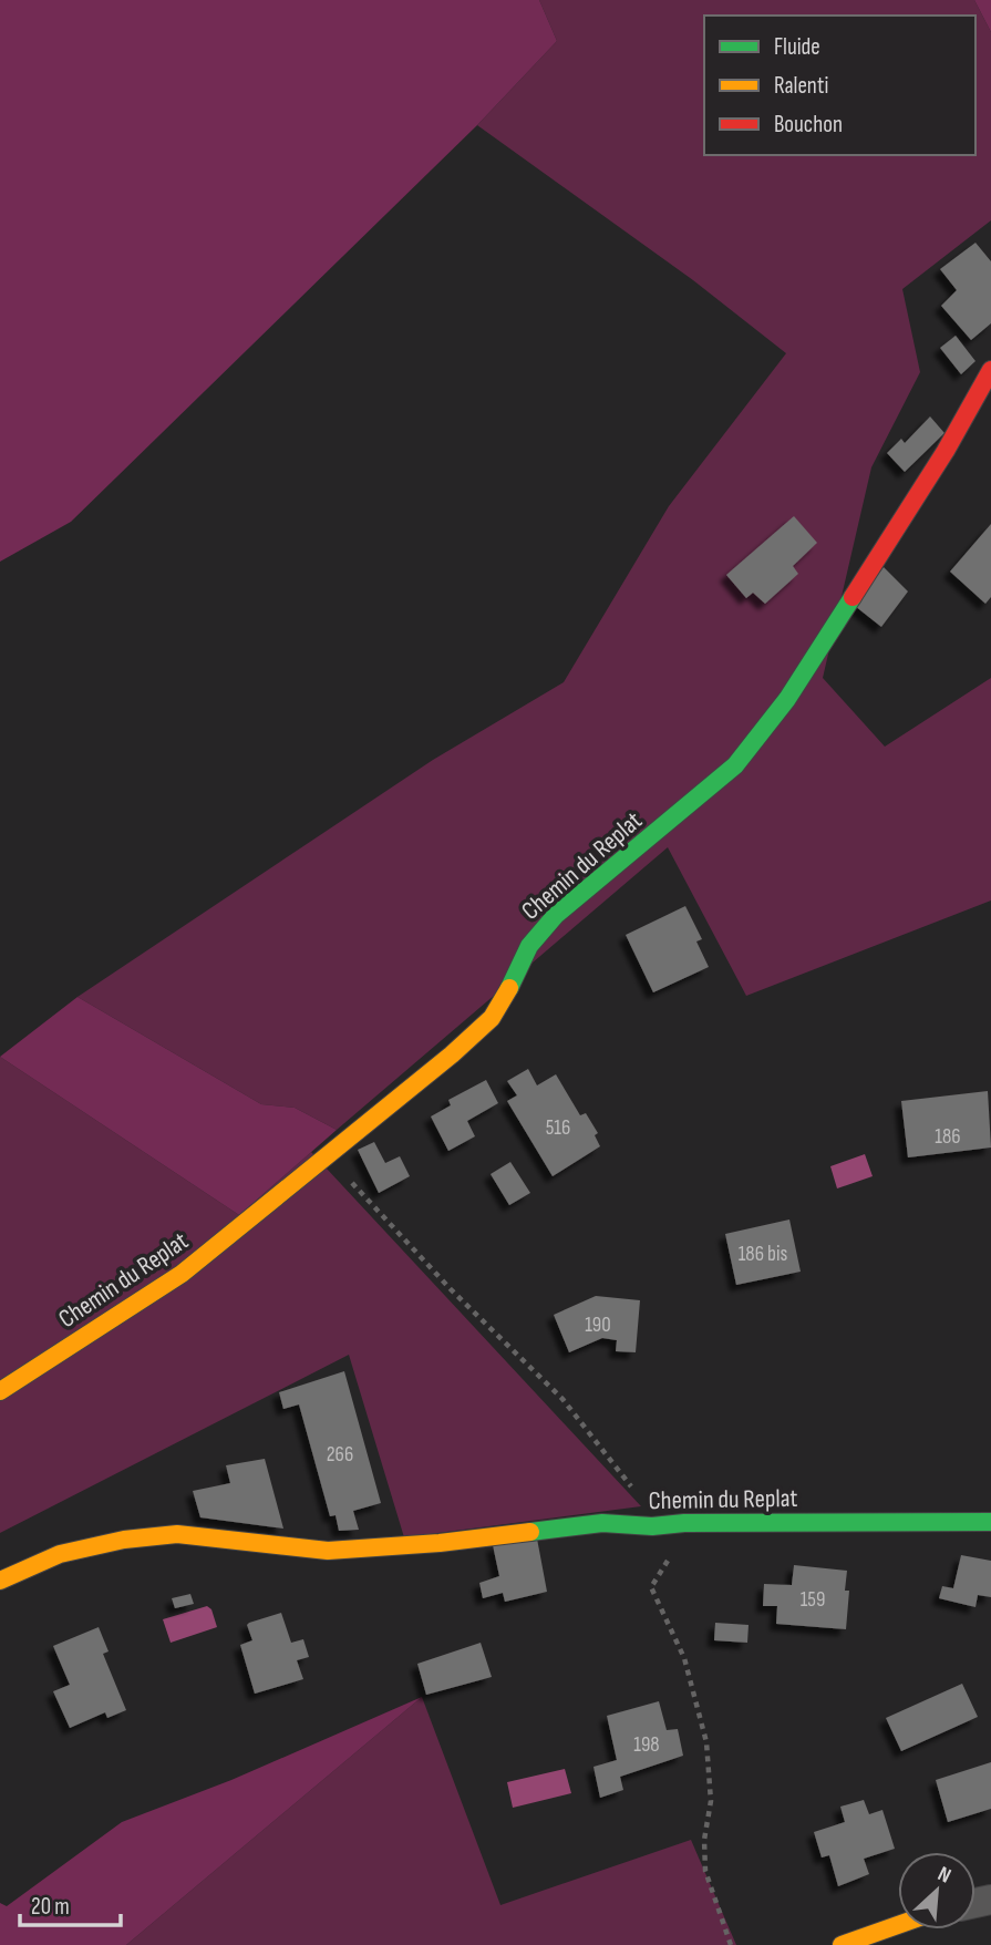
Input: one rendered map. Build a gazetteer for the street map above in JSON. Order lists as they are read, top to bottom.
{
  "streets": {
    "street": ["Chemin du Replat"]
  },
  "house_numbers": [
    "516",
    "186",
    "186 bis",
    "190",
    "266",
    "159",
    "198"
  ],
  "legend": ["Fluide", "Ralenti", "Bouchon"],
  "scale_bar": "20 m",
  "north": "top right"
}
